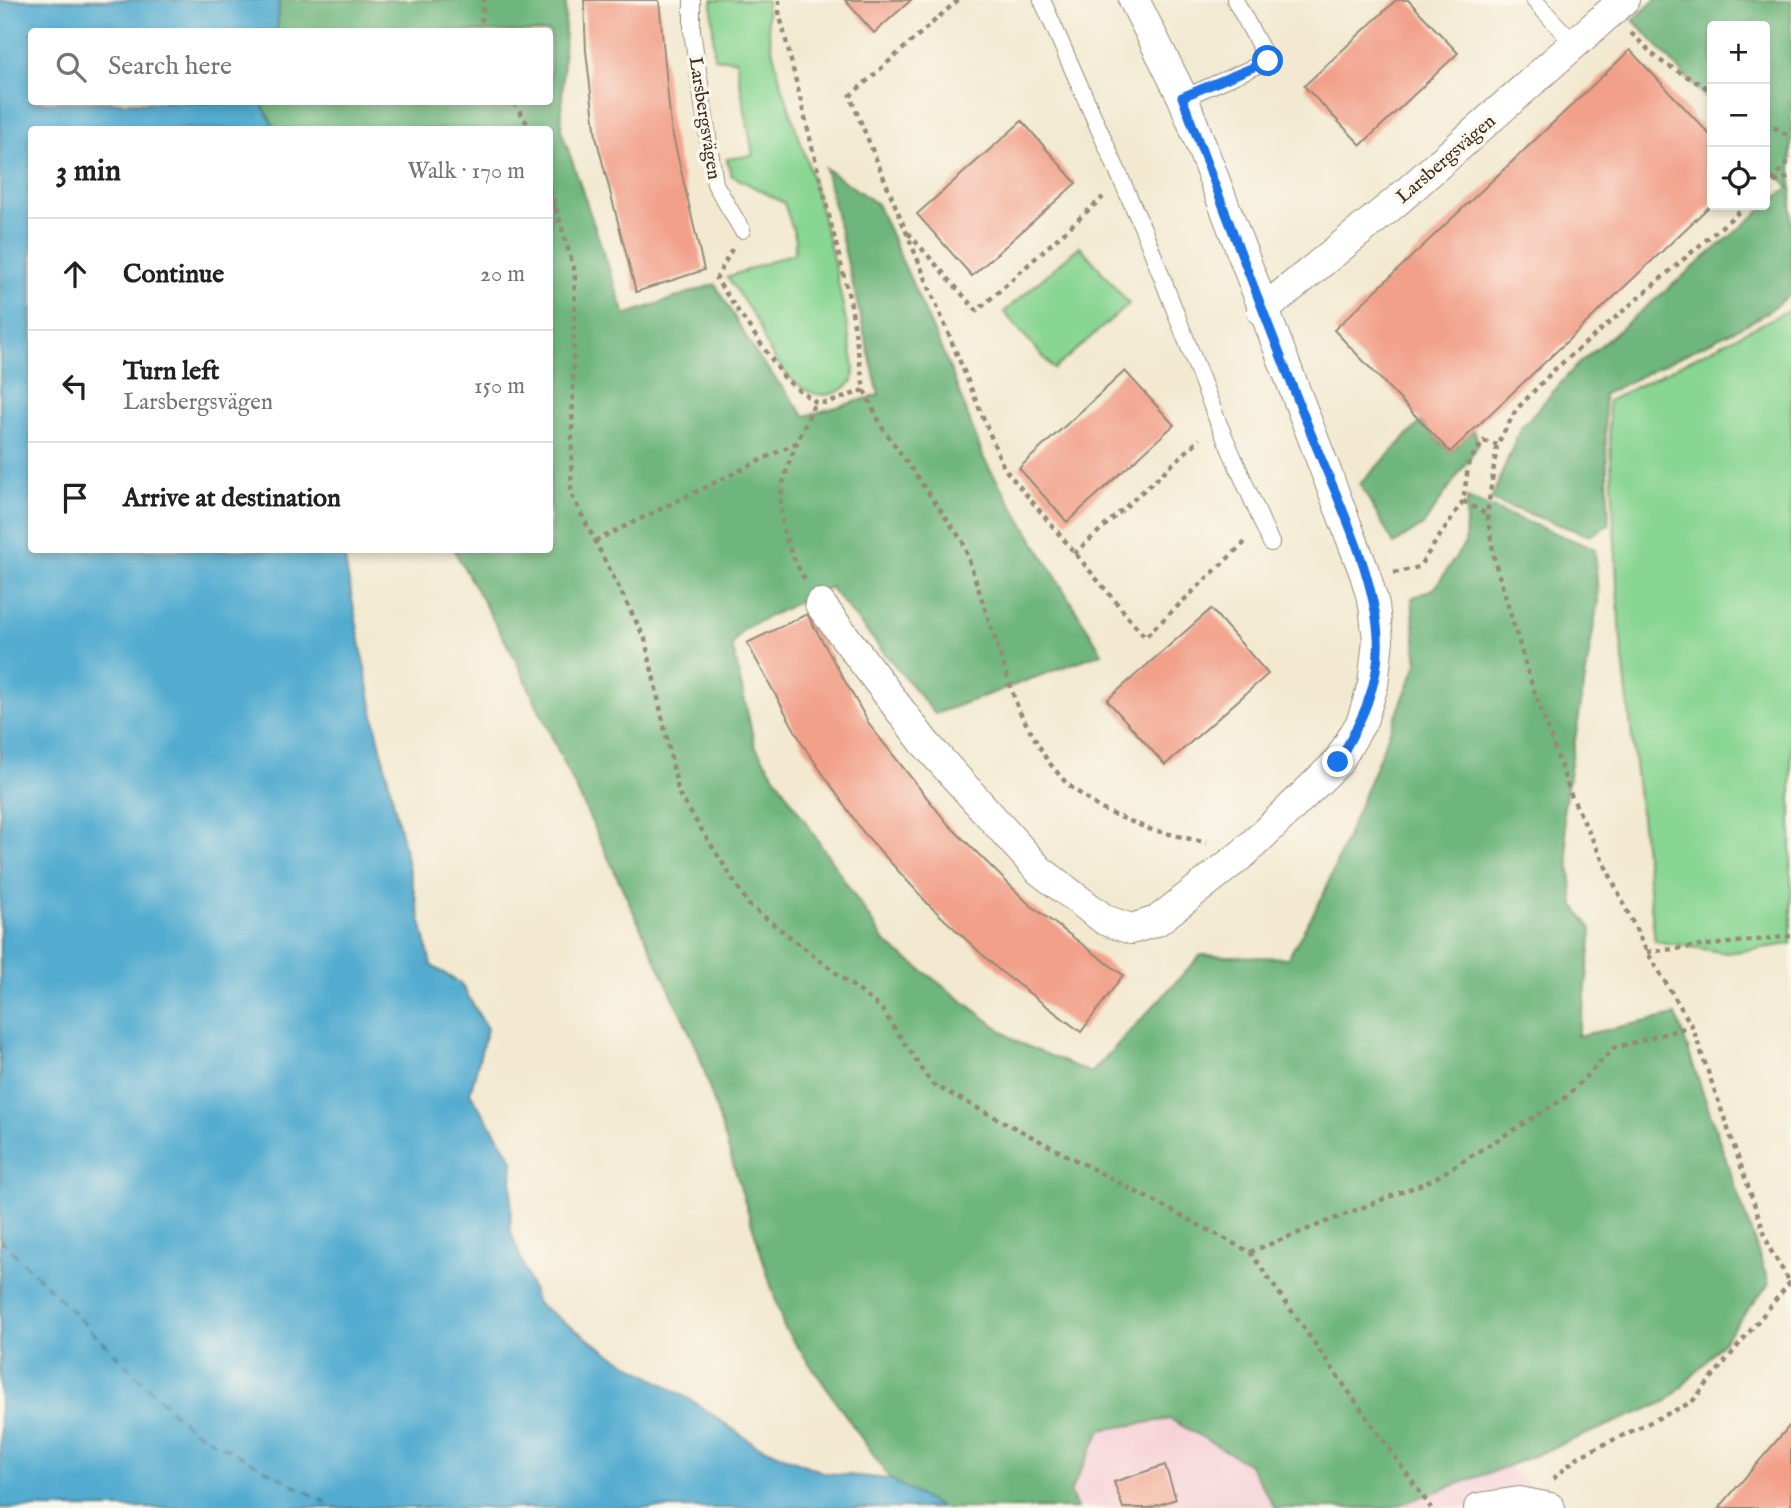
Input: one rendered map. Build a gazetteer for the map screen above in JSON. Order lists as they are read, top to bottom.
{
  "streets": {
    "street": ["Larsbergsvägen"]
  },
  "page": {
    "map_buttons": ["+", "−"],
    "search": "Search here",
    "heading": ["3 min", "Walk · 170 m"],
    "list": [
      ["Continue", "20 m"],
      ["Turn left", "Larsbergsvägen", "150 m"],
      "Arrive at destination"
    ]
  }
}
